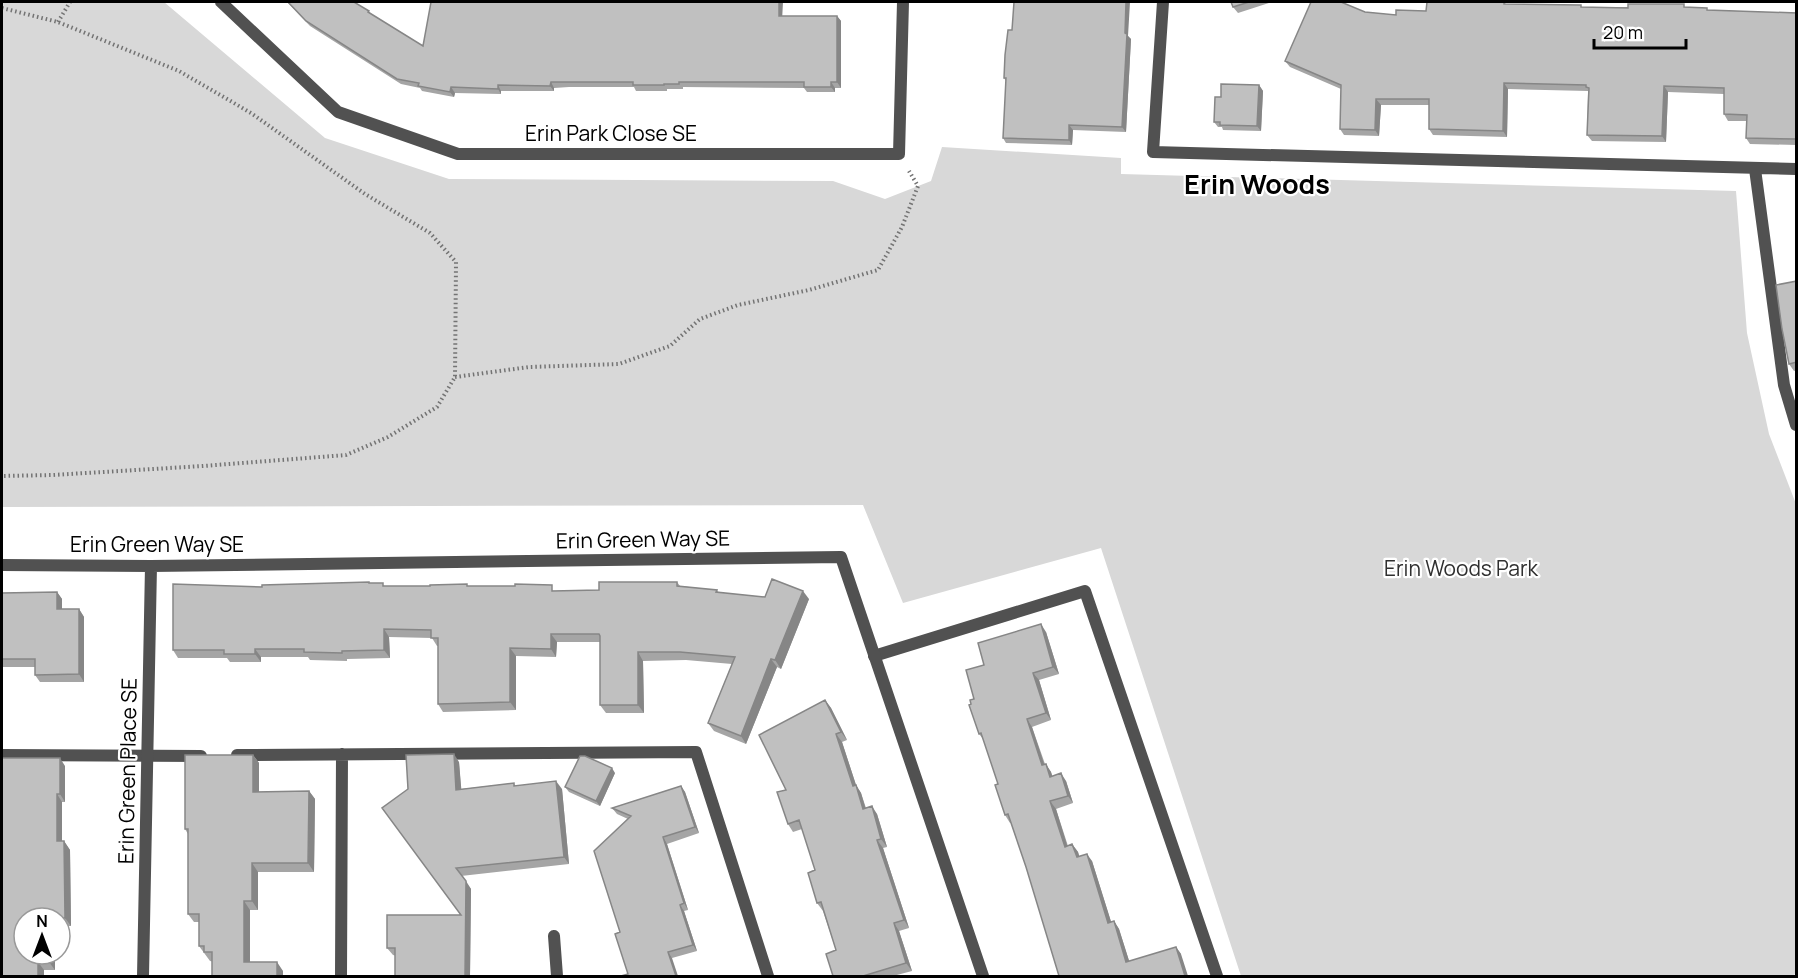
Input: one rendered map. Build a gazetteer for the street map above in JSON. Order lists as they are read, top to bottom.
{
  "streets": {
    "street": ["Erin Park Close SE", "Erin Green Way SE", "Erin Green Place SE"]
  },
  "crossings": [
    ["Erin Green Way SE", "Erin Green Place SE"]
  ],
  "districts": ["Erin Woods"],
  "parks": ["Erin Woods Park"],
  "scale_bar": "20 m",
  "north": "top"
}
